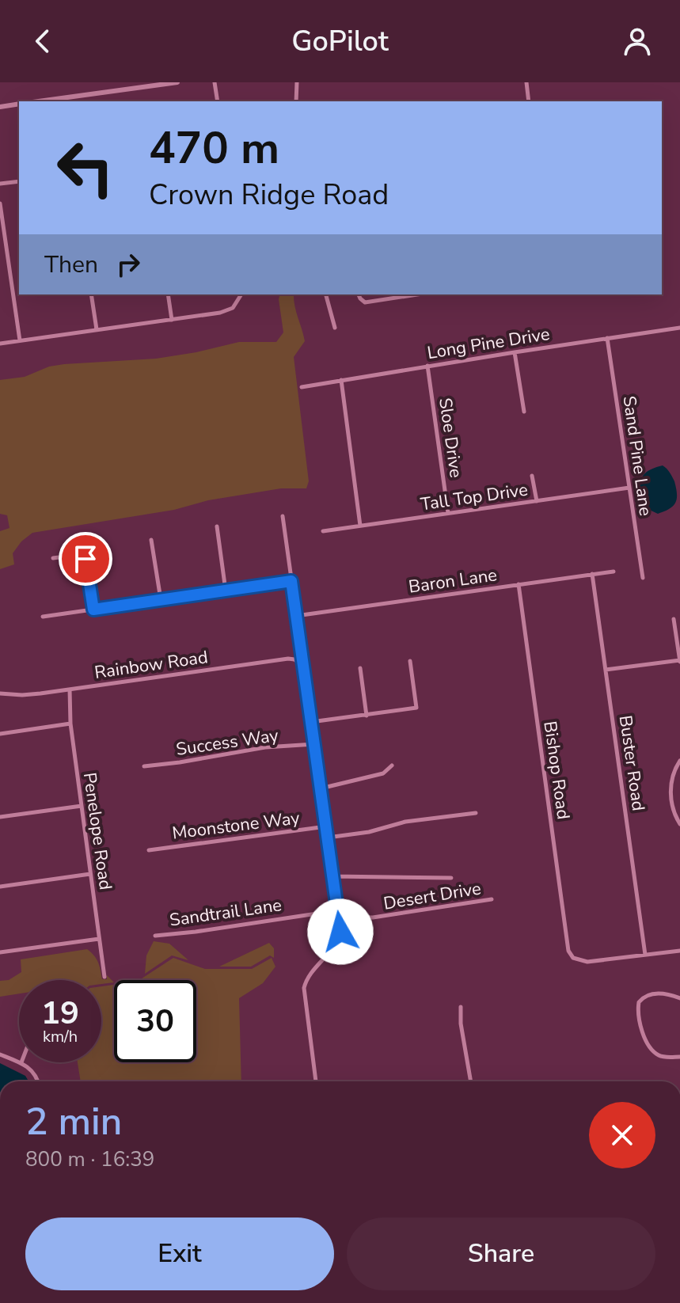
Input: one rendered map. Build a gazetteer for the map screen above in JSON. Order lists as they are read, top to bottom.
{
  "streets": {
    "street": [
      "Long Pine Drive",
      "Sloe Drive",
      "Sand Pine Lane",
      "Tall Top Drive",
      "Baron Lane",
      "Rainbow Road",
      "Success Way",
      "Buster Road",
      "Bishop Road",
      "Moonstone Way",
      "Penelope Road",
      "Desert Drive",
      "Sandtrail Lane"
    ]
  },
  "crossings": [
    ["Long Pine Drive", "Sloe Drive"],
    ["Long Pine Drive", "Sand Pine Lane"],
    ["Sloe Drive", "Tall Top Drive"],
    ["Sand Pine Lane", "Tall Top Drive"],
    ["Baron Lane", "Buster Road"],
    ["Baron Lane", "Bishop Road"],
    ["Rainbow Road", "Penelope Road"],
    ["Buster Road", "Bishop Road"]
  ],
  "page": {
    "header": "GoPilot",
    "turn": ["470 m", "Crown Ridge Road"],
    "then": "Then",
    "speed": "19 km/h",
    "limit": "30",
    "heading": ["2 min", "800 m · 16:39"],
    "buttons": ["Exit", "Share"]
  }
}
